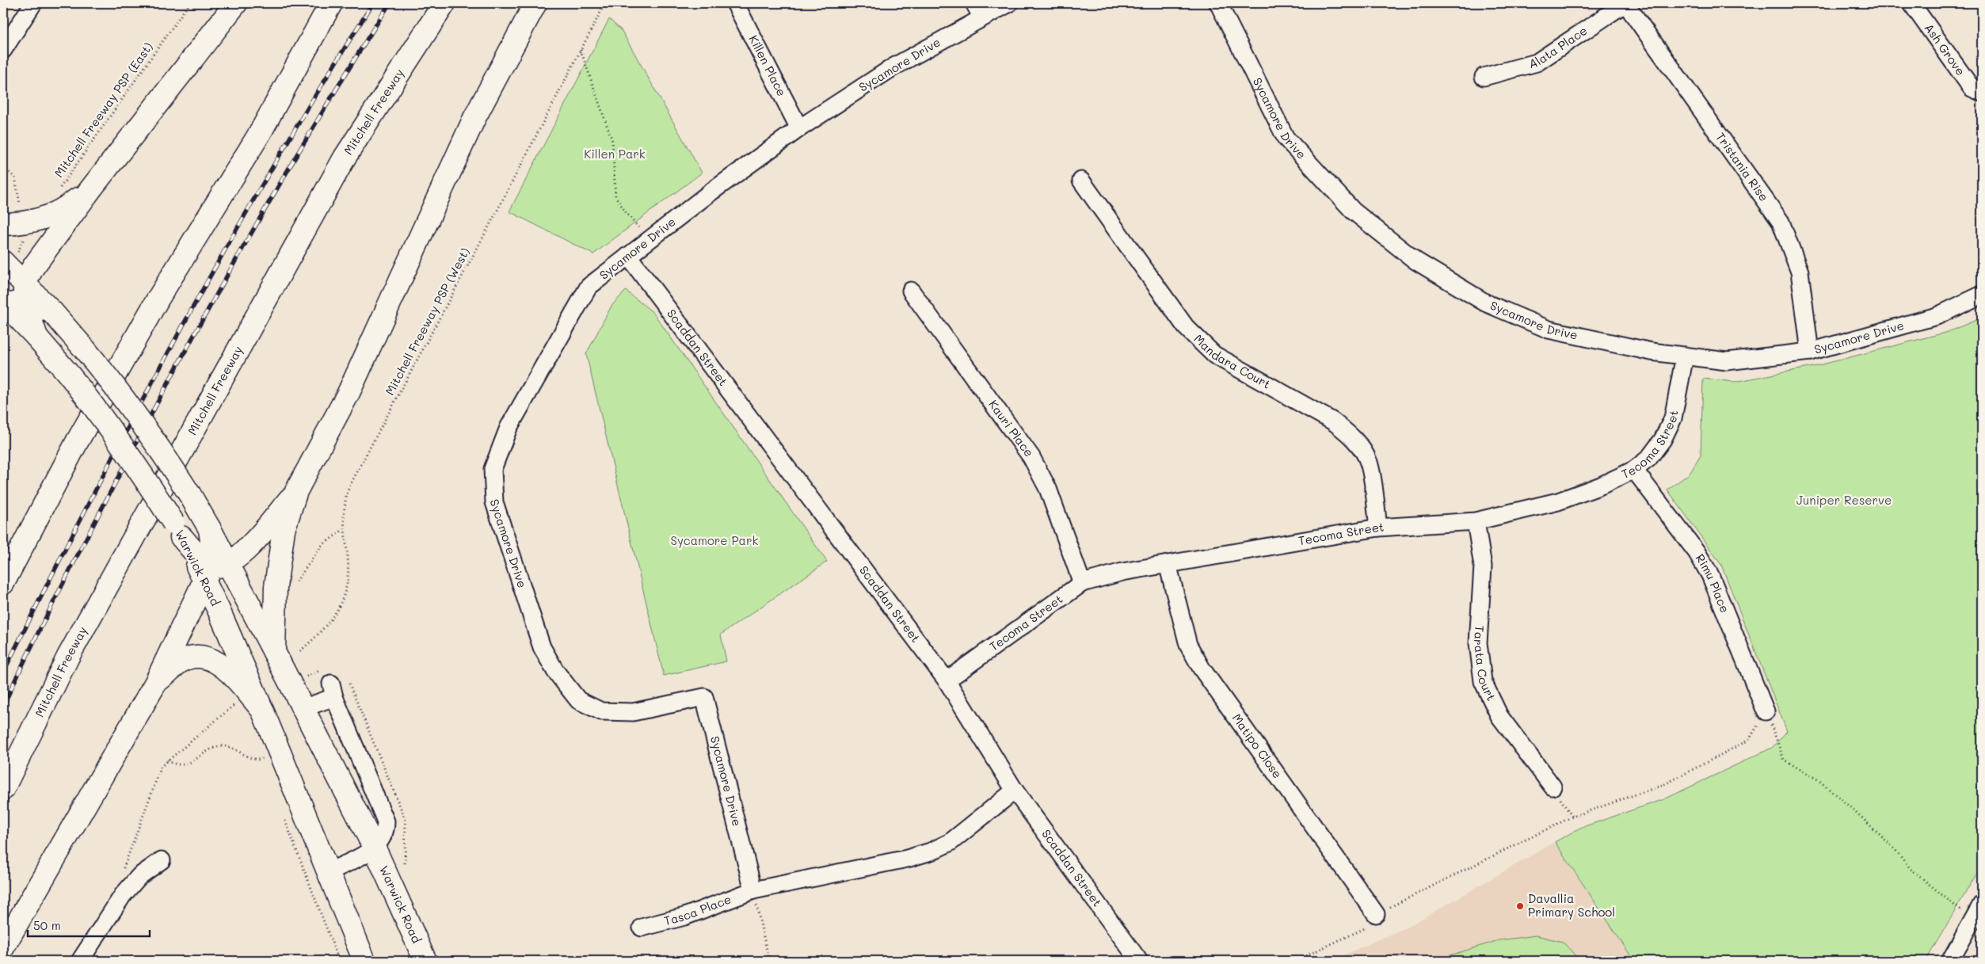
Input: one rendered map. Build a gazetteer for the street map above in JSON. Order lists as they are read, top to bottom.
{
  "streets": {
    "main road": ["Mitchell Freeway", "Warwick Road"],
    "street": [
      "Alata Place",
      "Ash Grove",
      "Sycamore Drive",
      "Killen Place",
      "Tristania Rise",
      "Scaddan Street",
      "Mandara Court",
      "Kauri Place",
      "Tecoma Street",
      "Rimu Place",
      "Tarata Court",
      "Matipo Close",
      "Tasca Place"
    ],
    "path": ["Mitchell Freeway PSP (East)", "Mitchell Freeway PSP (West)"]
  },
  "crossings": [
    ["Alata Place", "Tristania Rise"],
    ["Sycamore Drive", "Killen Place"],
    ["Sycamore Drive", "Tristania Rise"],
    ["Sycamore Drive", "Scaddan Street"],
    ["Sycamore Drive", "Tecoma Street"],
    ["Sycamore Drive", "Tasca Place"],
    ["Scaddan Street", "Tecoma Street"],
    ["Mandara Court", "Tecoma Street"],
    ["Kauri Place", "Tecoma Street"],
    ["Tecoma Street", "Rimu Place"],
    ["Tecoma Street", "Tarata Court"],
    ["Tecoma Street", "Matipo Close"]
  ],
  "parks": ["Killen Park", "Juniper Reserve", "Sycamore Park"],
  "places": ["Davallia Primary School"],
  "scale_bar": "50 m"
}
